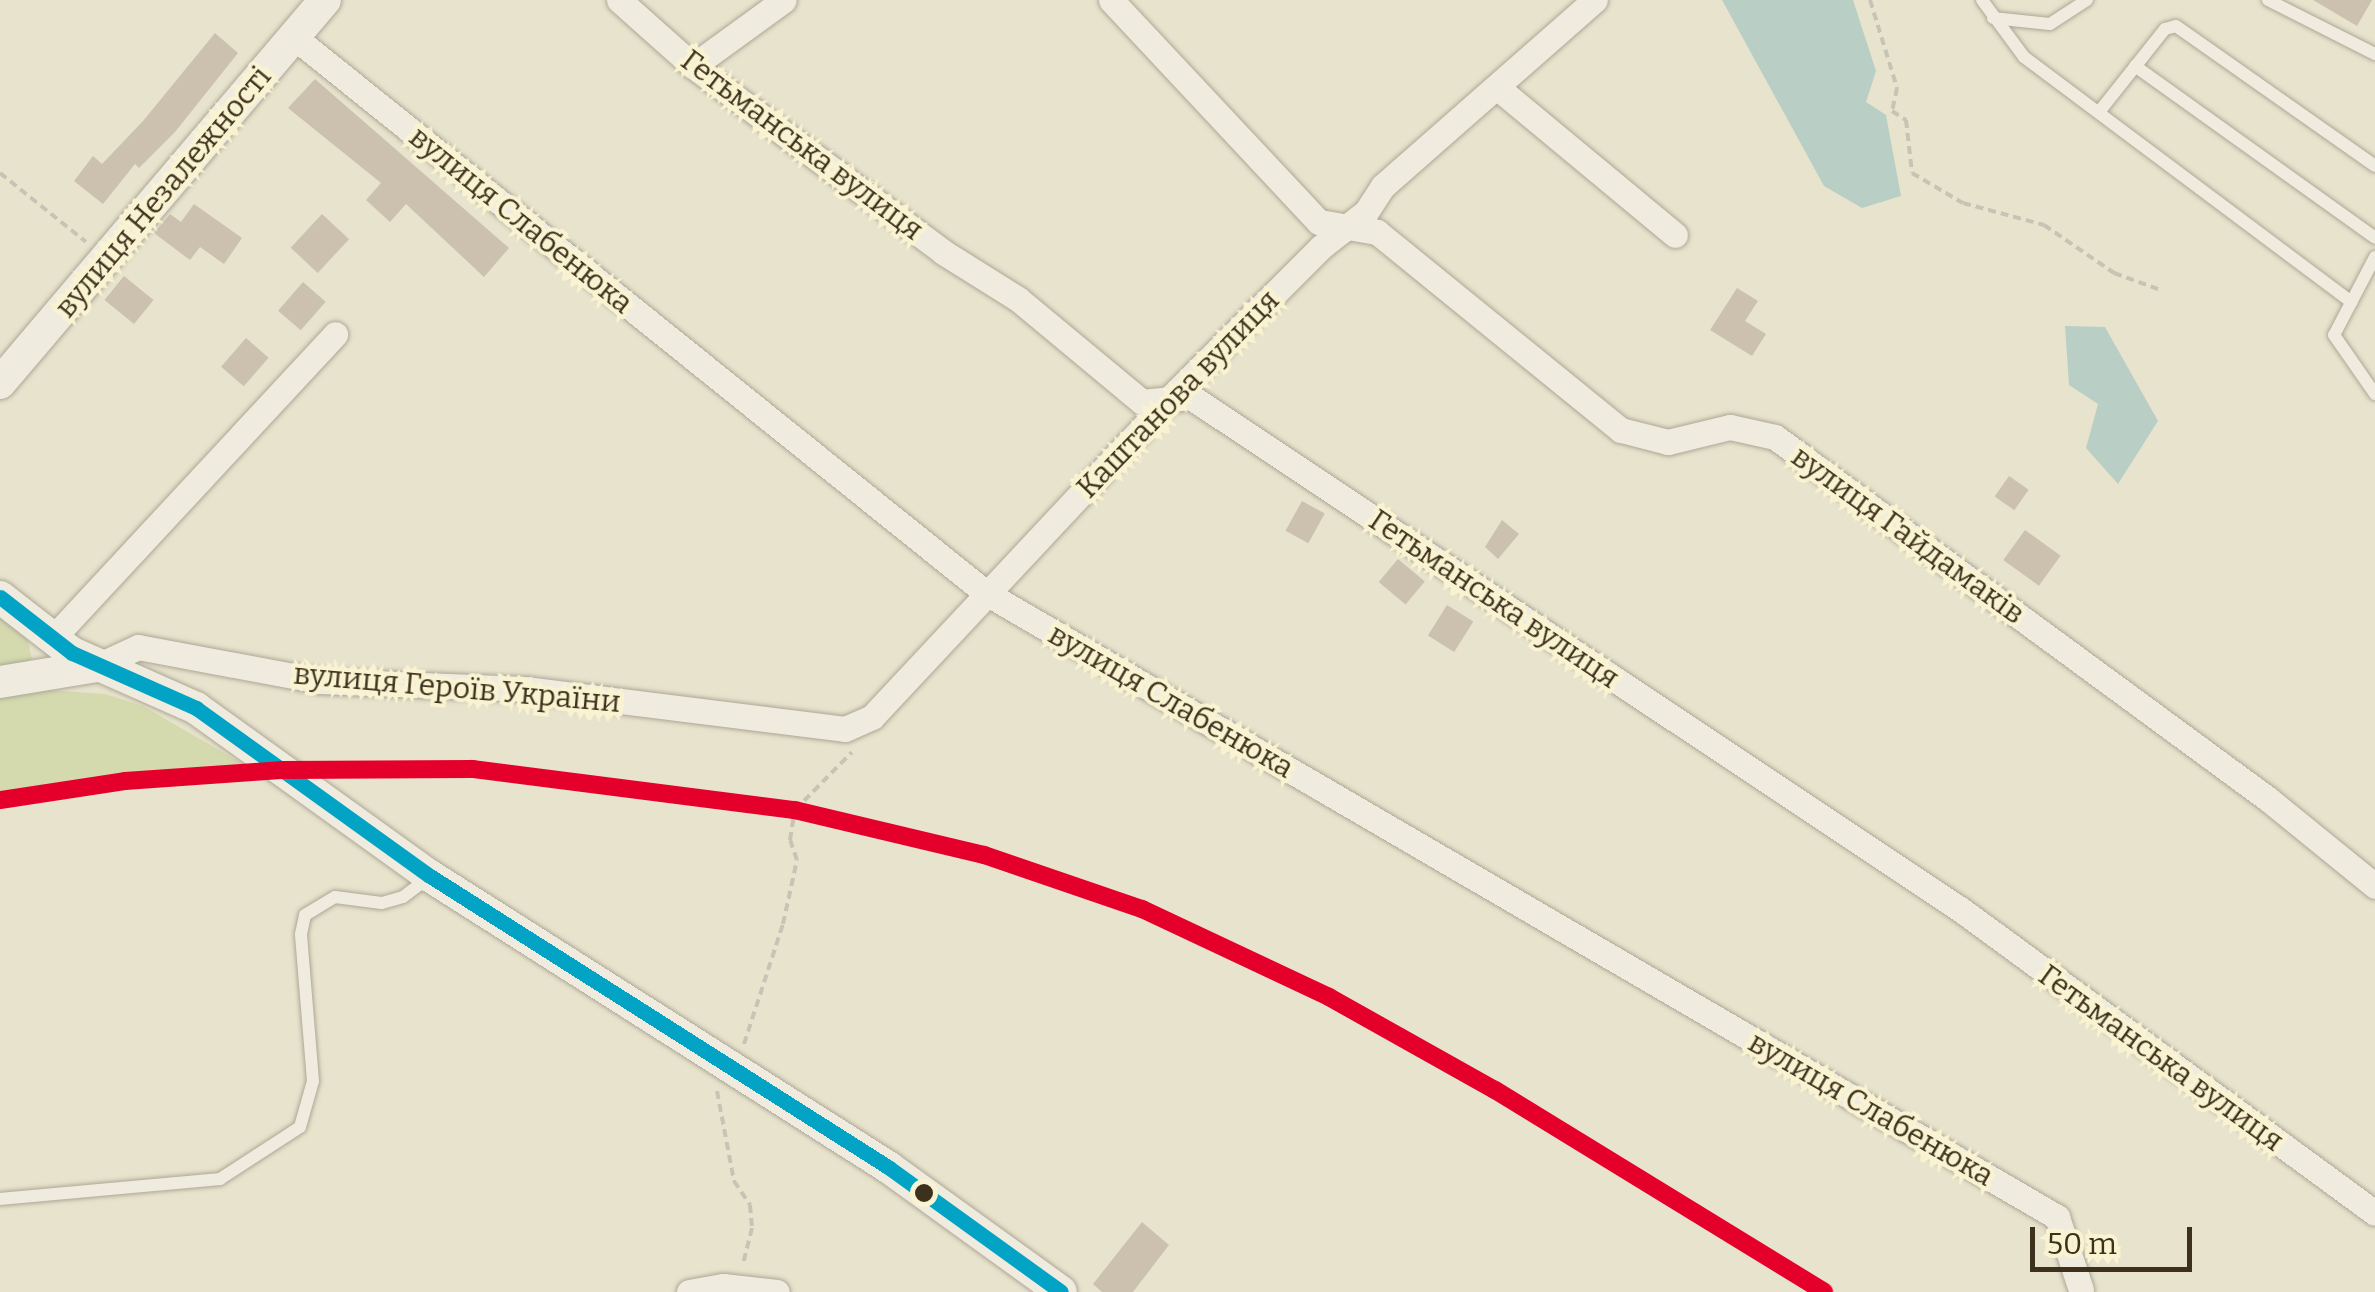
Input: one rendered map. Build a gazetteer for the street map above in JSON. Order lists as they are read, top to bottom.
{
  "streets": {
    "street": [
      "Гетьманська вулиця",
      "вулиця Незалежності",
      "вулиця Слабенюка",
      "Каштанова вулиця",
      "вулиця Гайдамаків",
      "вулиця Героїв України"
    ]
  },
  "crossings": [
    ["Гетьманська вулиця", "Каштанова вулиця"],
    ["вулиця Незалежності", "вулиця Слабенюка"],
    ["вулиця Слабенюка", "Каштанова вулиця"],
    ["Каштанова вулиця", "вулиця Гайдамаків"],
    ["Каштанова вулиця", "вулиця Героїв України"]
  ],
  "scale_bar": "50 m"
}
